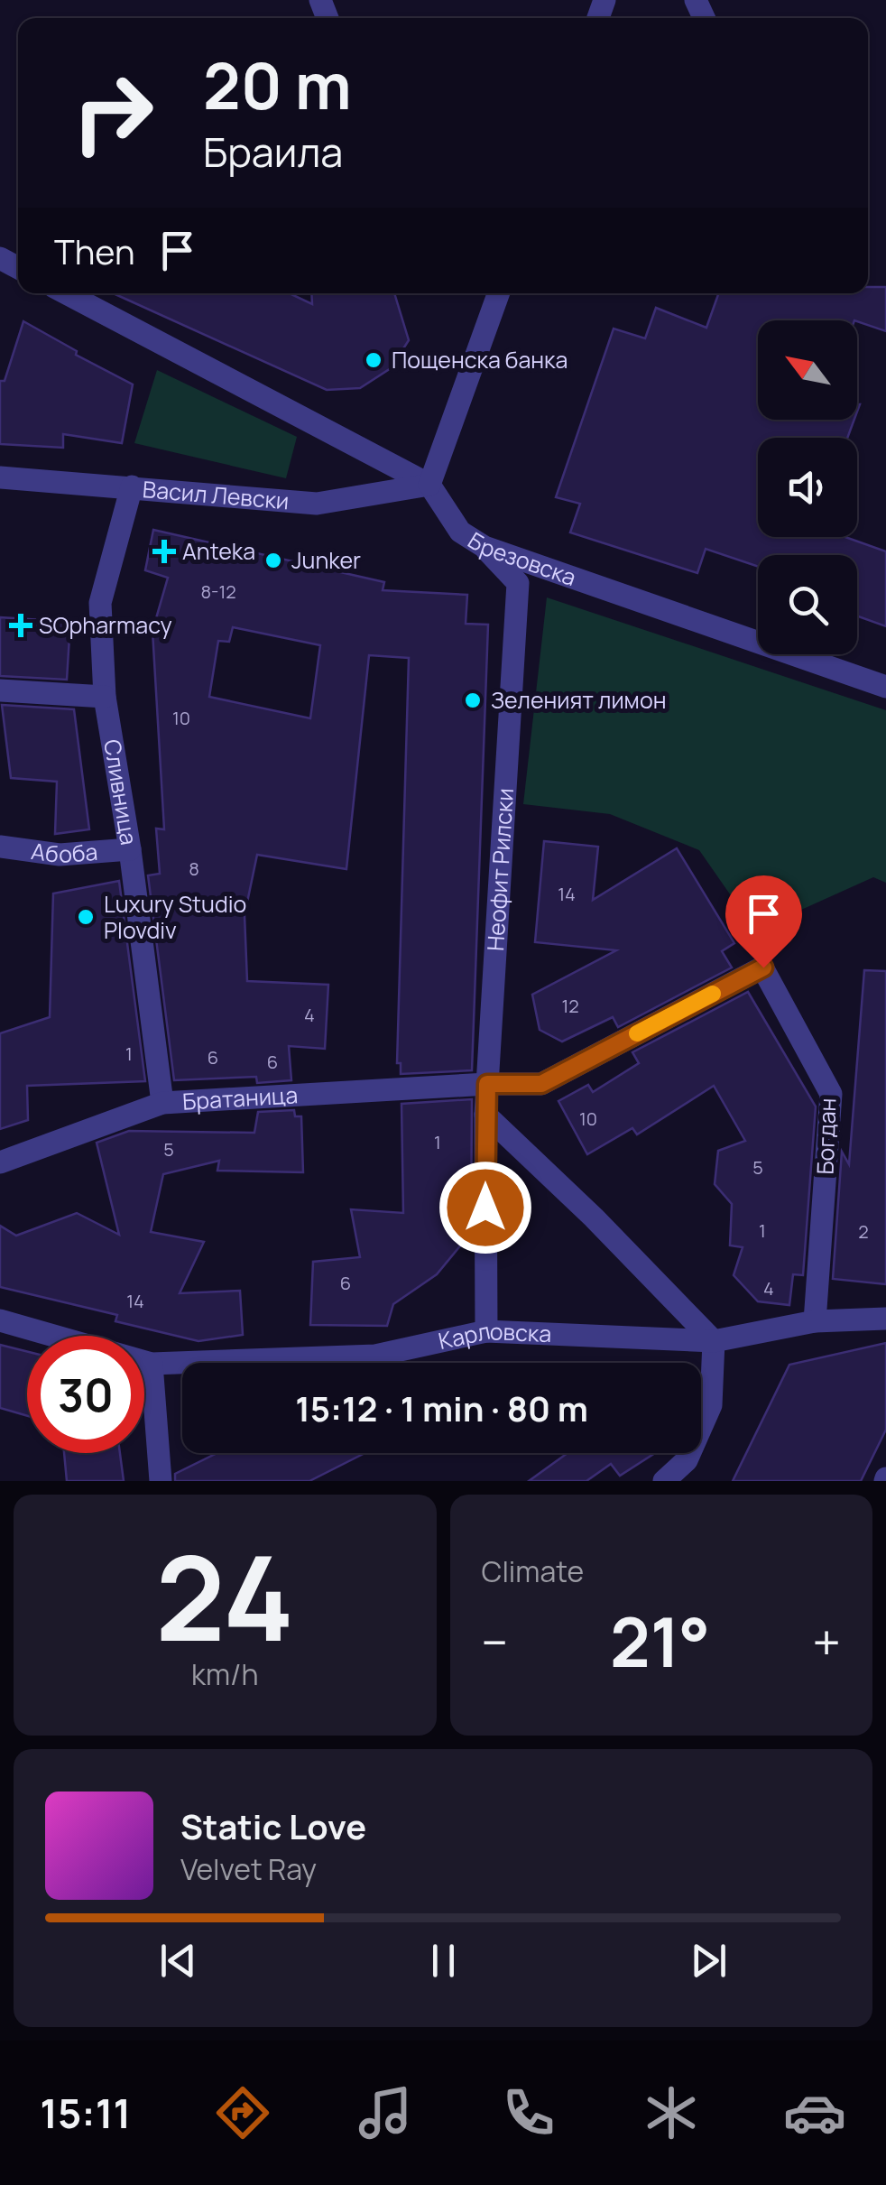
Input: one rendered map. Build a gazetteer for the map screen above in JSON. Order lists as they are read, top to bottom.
{
  "streets": {
    "street": [
      "Васил Левски",
      "Брезовска",
      "Сливница",
      "Абоба",
      "Неофит Рилски",
      "Братаница",
      "Богдан",
      "Карловска"
    ]
  },
  "crossings": [
    ["Васил Левски", "Брезовска"],
    ["Васил Левски", "Сливница"],
    ["Брезовска", "Неофит Рилски"],
    ["Сливница", "Абоба"],
    ["Сливница", "Братаница"],
    ["Неофит Рилски", "Братаница"],
    ["Неофит Рилски", "Карловска"],
    ["Братаница", "Богдан"],
    ["Богдан", "Карловска"]
  ],
  "places": {
    "other": [
      "Пощенска банка",
      "Junker",
      "Зеленият лимон",
      "Luxury Studio Plovdiv"
    ],
    "health": ["Anteka", "SOpharmacy"]
  },
  "house_numbers": [
    "8-12",
    "10",
    "8",
    "14",
    "12",
    "4",
    "1",
    "6",
    "6",
    "10",
    "1",
    "5",
    "5",
    "1",
    "2",
    "6",
    "4",
    "14"
  ],
  "north": "top left",
  "page": {
    "turn": ["20 m", "Браила"],
    "then": "Then",
    "limit": "30",
    "trip": "15:12 · 1 min · 80 m",
    "tile": [
      ["24", "km/h"],
      "Climate"
    ],
    "heat": ["−", "21°", "+"],
    "song": ["Static Love", "Velvet Ray"],
    "tabs": "15:11"
  }
}
